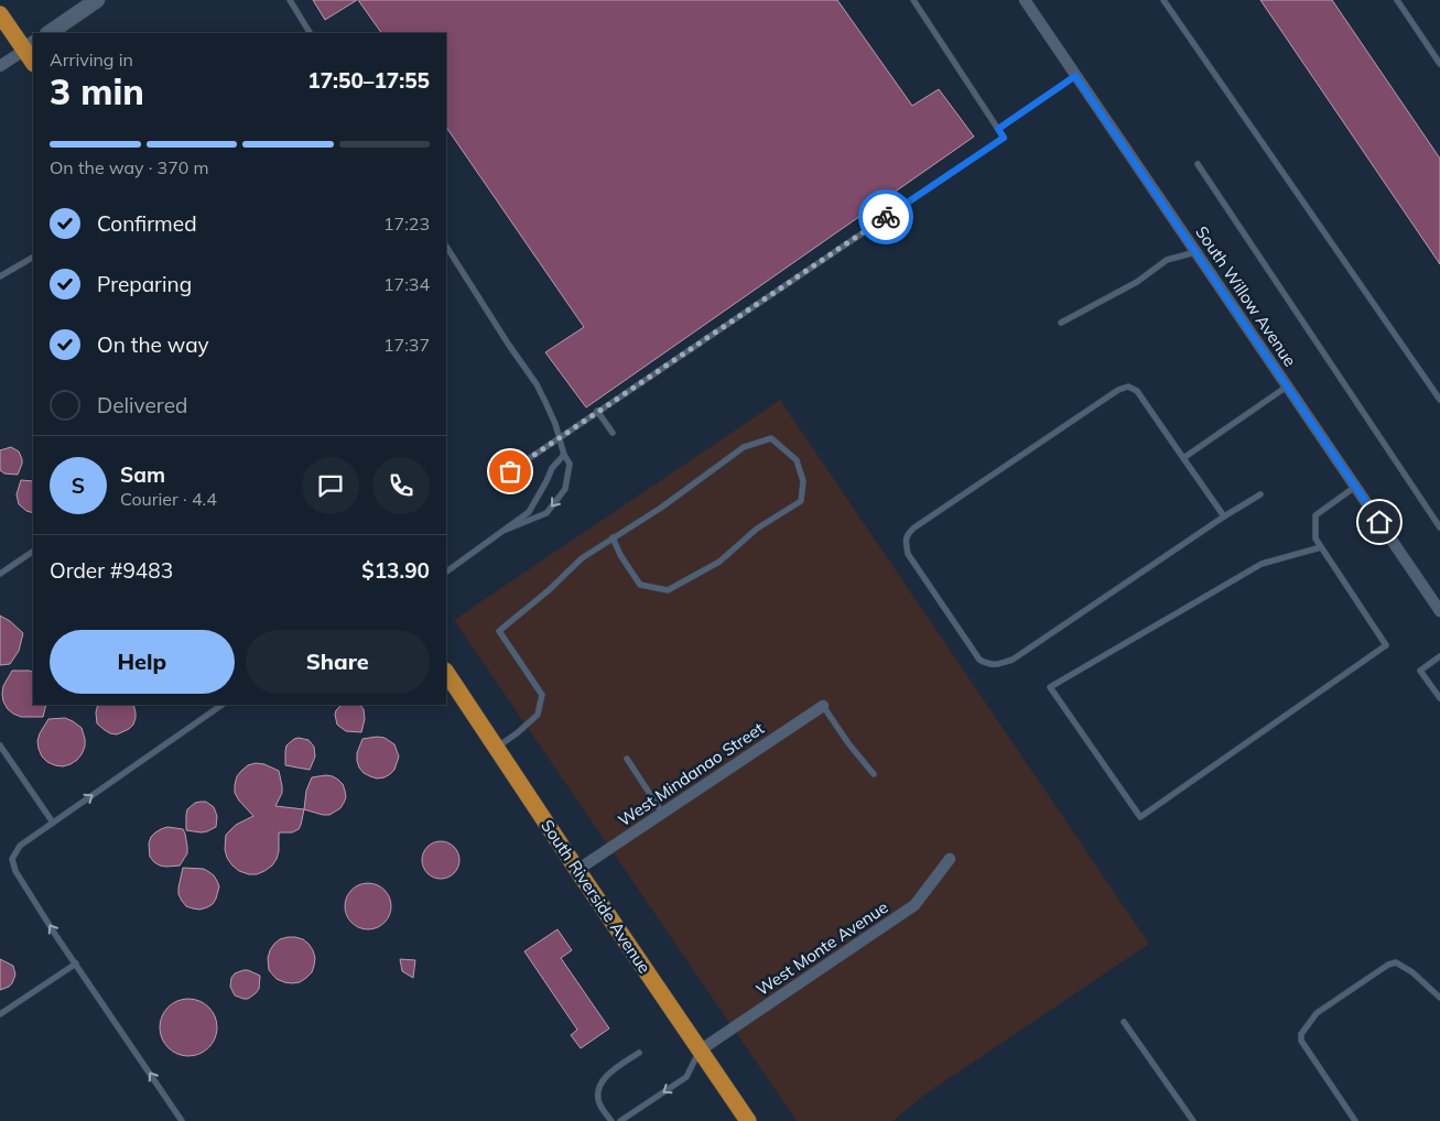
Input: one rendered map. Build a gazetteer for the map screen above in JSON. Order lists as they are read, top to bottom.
{
  "streets": {
    "main road": ["South Riverside Avenue"],
    "street": ["South Willow Avenue", "West Mindanao Street", "West Monte Avenue"]
  },
  "crossings": [
    ["West Mindanao Street", "South Riverside Avenue"],
    ["South Riverside Avenue", "West Monte Avenue"]
  ],
  "page": {
    "heading": ["3 min", "Arriving in", "17:50–17:55"],
    "panel": [
      "Sam",
      "Courier · 4.4",
      "Order #9483",
      "$13.90"
    ],
    "bar": "On the way · 370 m",
    "list": [
      ["Confirmed", "17:23"],
      ["Preparing", "17:34"],
      ["On the way", "17:37"],
      "Delivered"
    ],
    "round": "S",
    "buttons": ["Help", "Share"]
  }
}
